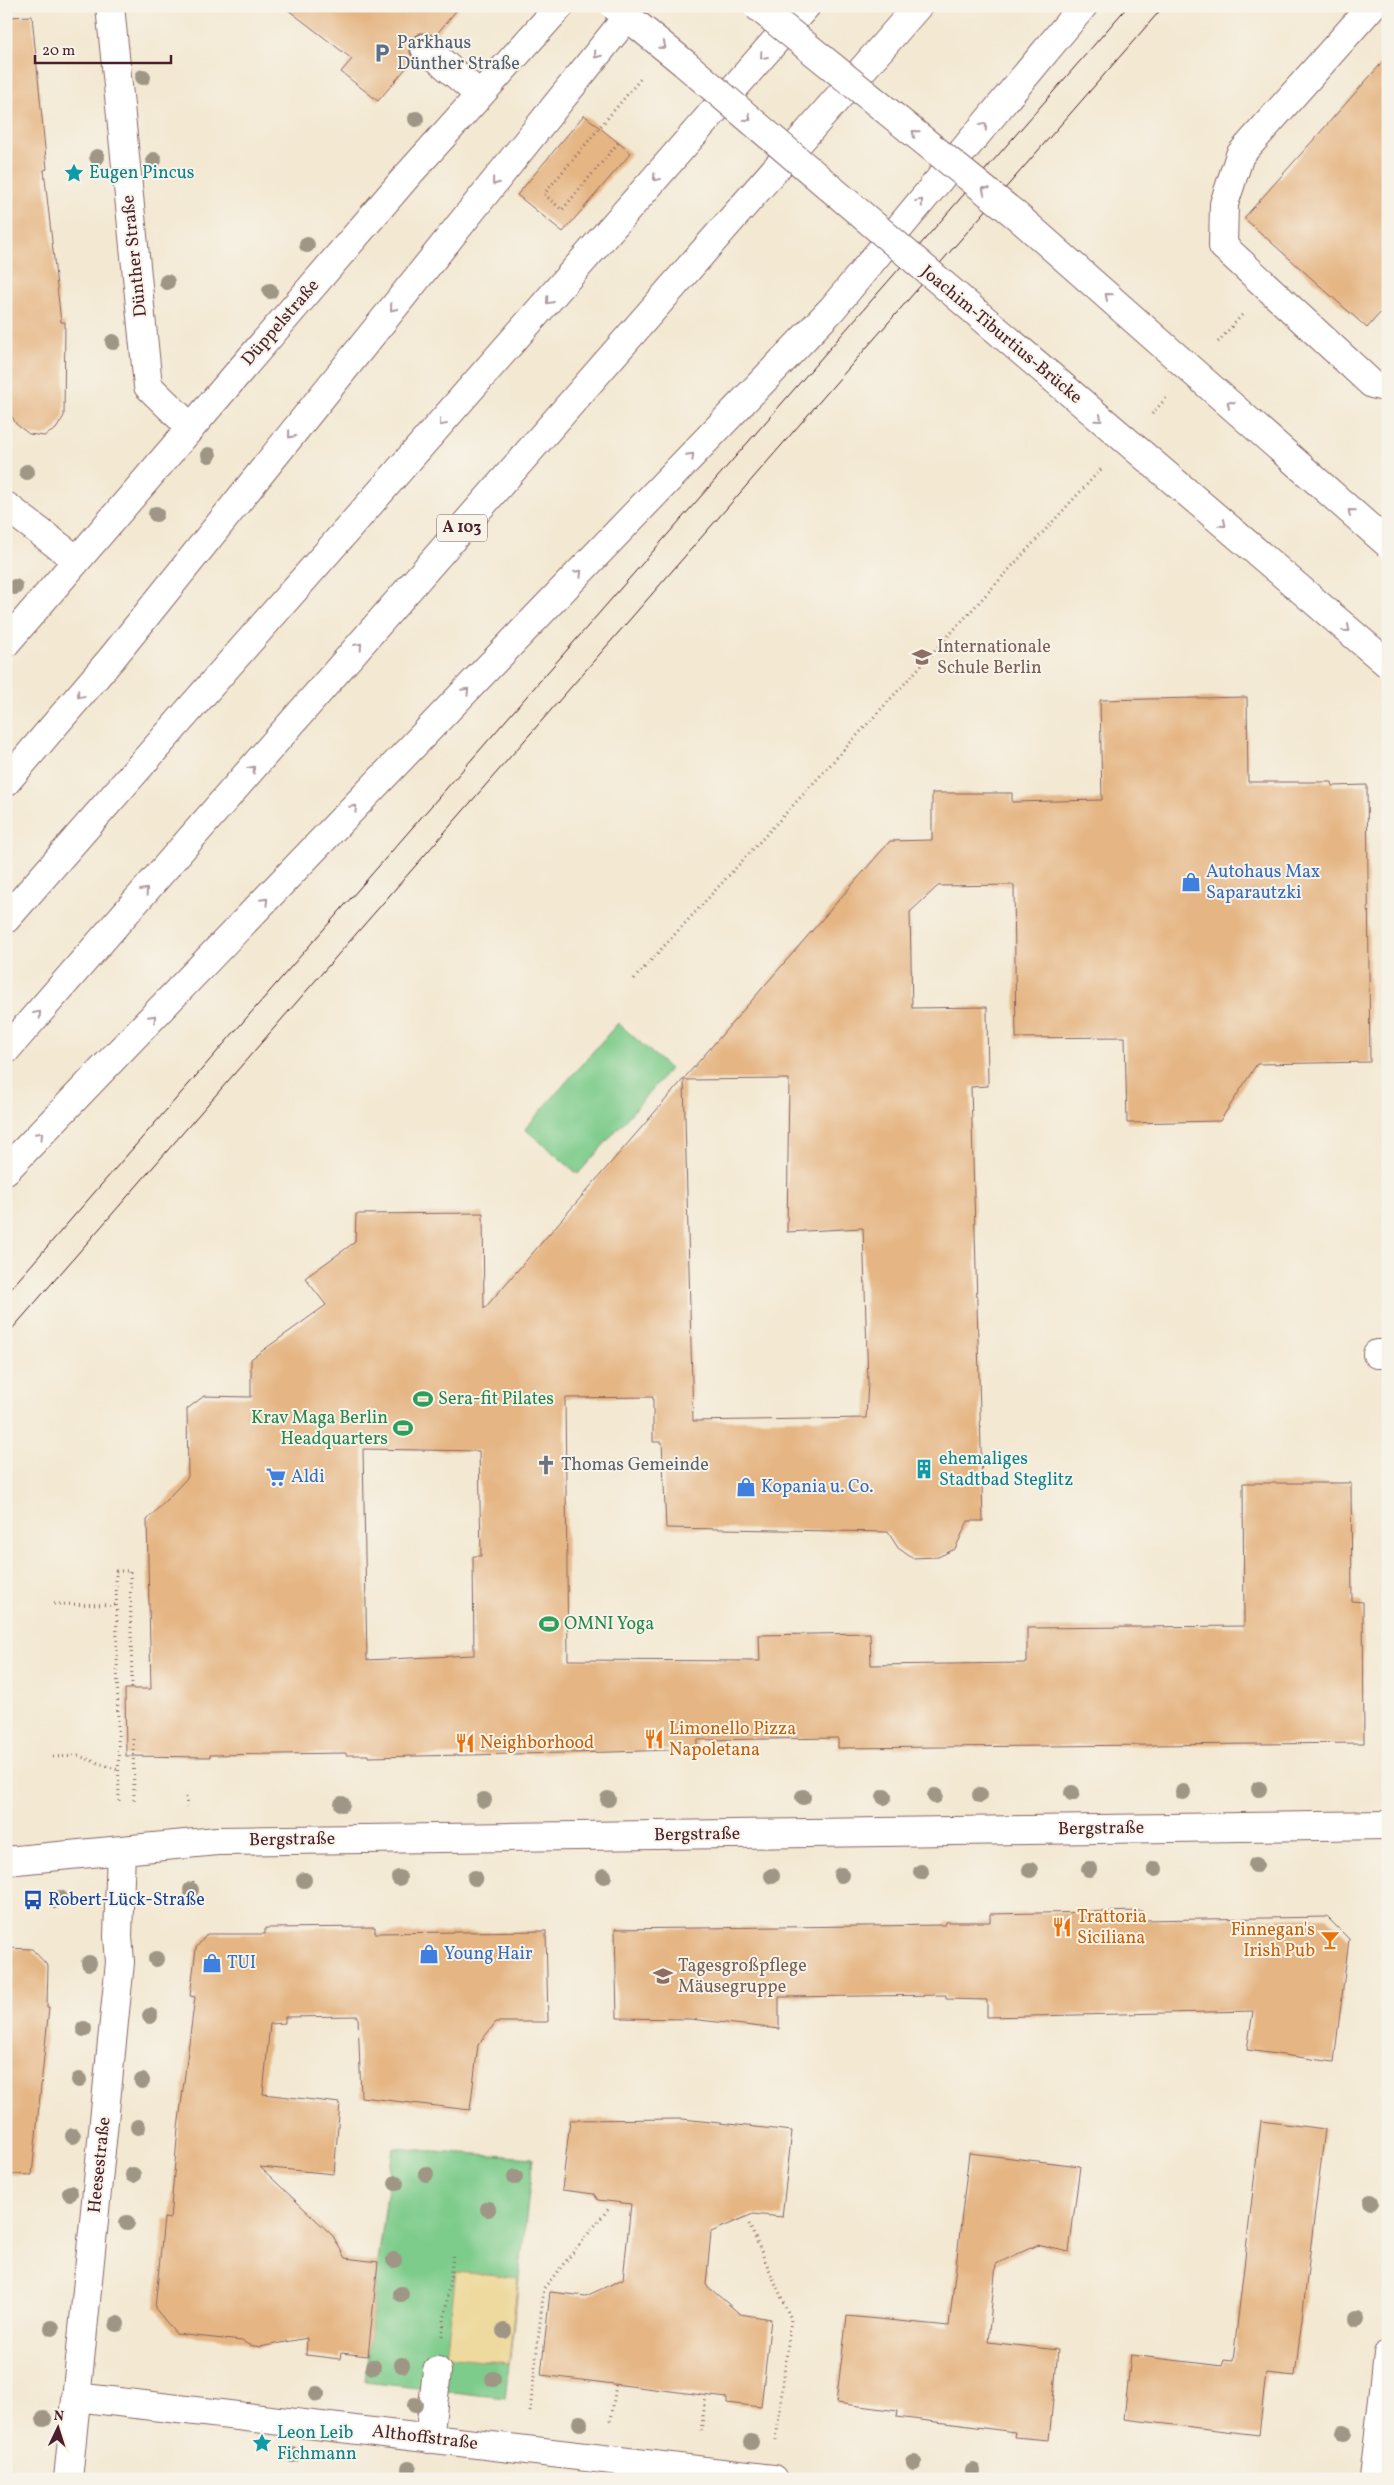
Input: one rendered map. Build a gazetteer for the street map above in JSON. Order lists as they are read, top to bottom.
{
  "streets": {
    "main road": [
      "Dünther Straße",
      "Düppelstraße",
      "Joachim-Tiburtius-Brücke",
      "A 103",
      "Bergstraße",
      "Heesestraße",
      "Althoffstraße"
    ]
  },
  "crossings": [
    ["Dünther Straße", "Düppelstraße"],
    ["Bergstraße", "Heesestraße"],
    ["Heesestraße", "Althoffstraße"]
  ],
  "places": {
    "parking": ["Parkhaus Dünther Straße"],
    "place": ["Eugen Pincus", "Leon Leib Fichmann"],
    "school or university": ["Internationale Schule Berlin", "Tagesgroßpflege Mäusegruppe"],
    "shop": [
      "Autohaus Max Saparautzki",
      "Kopania u. Co.",
      "Young Hair",
      "TUI"
    ],
    "sports": ["Sera-fit Pilates", "Krav Maga Berlin Headquarters", "OMNI Yoga"],
    "church": ["Thomas Gemeinde"],
    "building": ["ehemaliges Stadtbad Steglitz"],
    "supermarket": ["Aldi"],
    "restaurant": ["Limonello Pizza Napoletana", "Neighborhood", "Trattoria Siciliana"],
    "bus stop": ["Robert-Lück-Straße"],
    "bar": ["Finnegan's Irish Pub"]
  },
  "scale_bar": "20 m",
  "north": "top"
}
